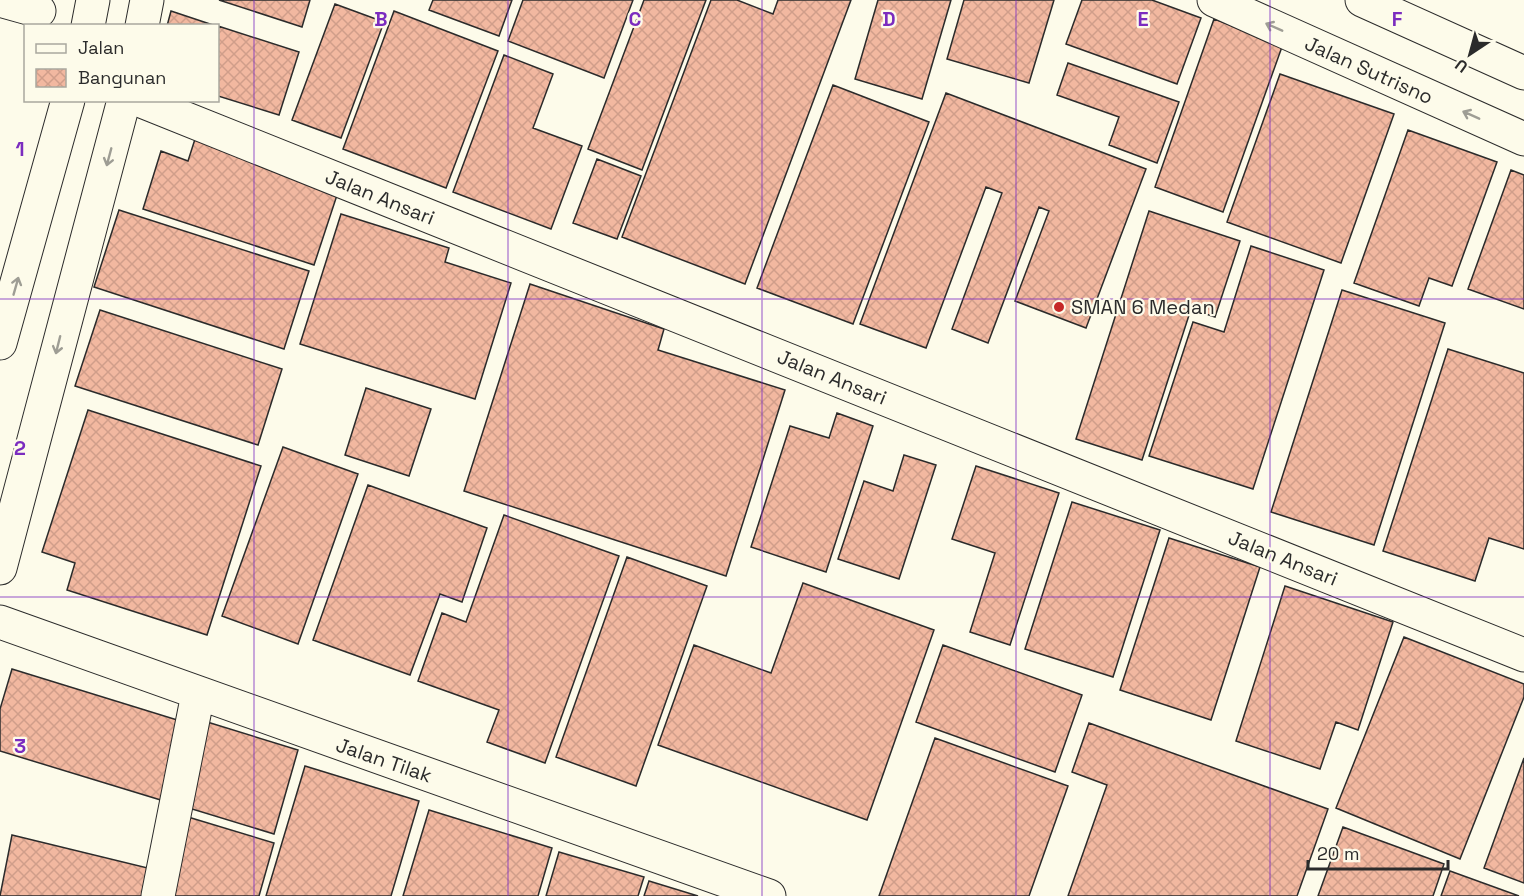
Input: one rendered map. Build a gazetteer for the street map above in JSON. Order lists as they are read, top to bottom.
{
  "streets": {
    "street": ["Jalan Sutrisno", "Jalan Ansari", "Jalan Tilak"]
  },
  "places": ["SMAN 6 Medan"],
  "legend": ["Jalan", "Bangunan"],
  "scale_bar": "20 m",
  "north": "bottom left",
  "grid": {
    "columns": [
      "B",
      "C",
      "D",
      "E",
      "F"
    ],
    "rows": ["1", "2", "3"]
  }
}
